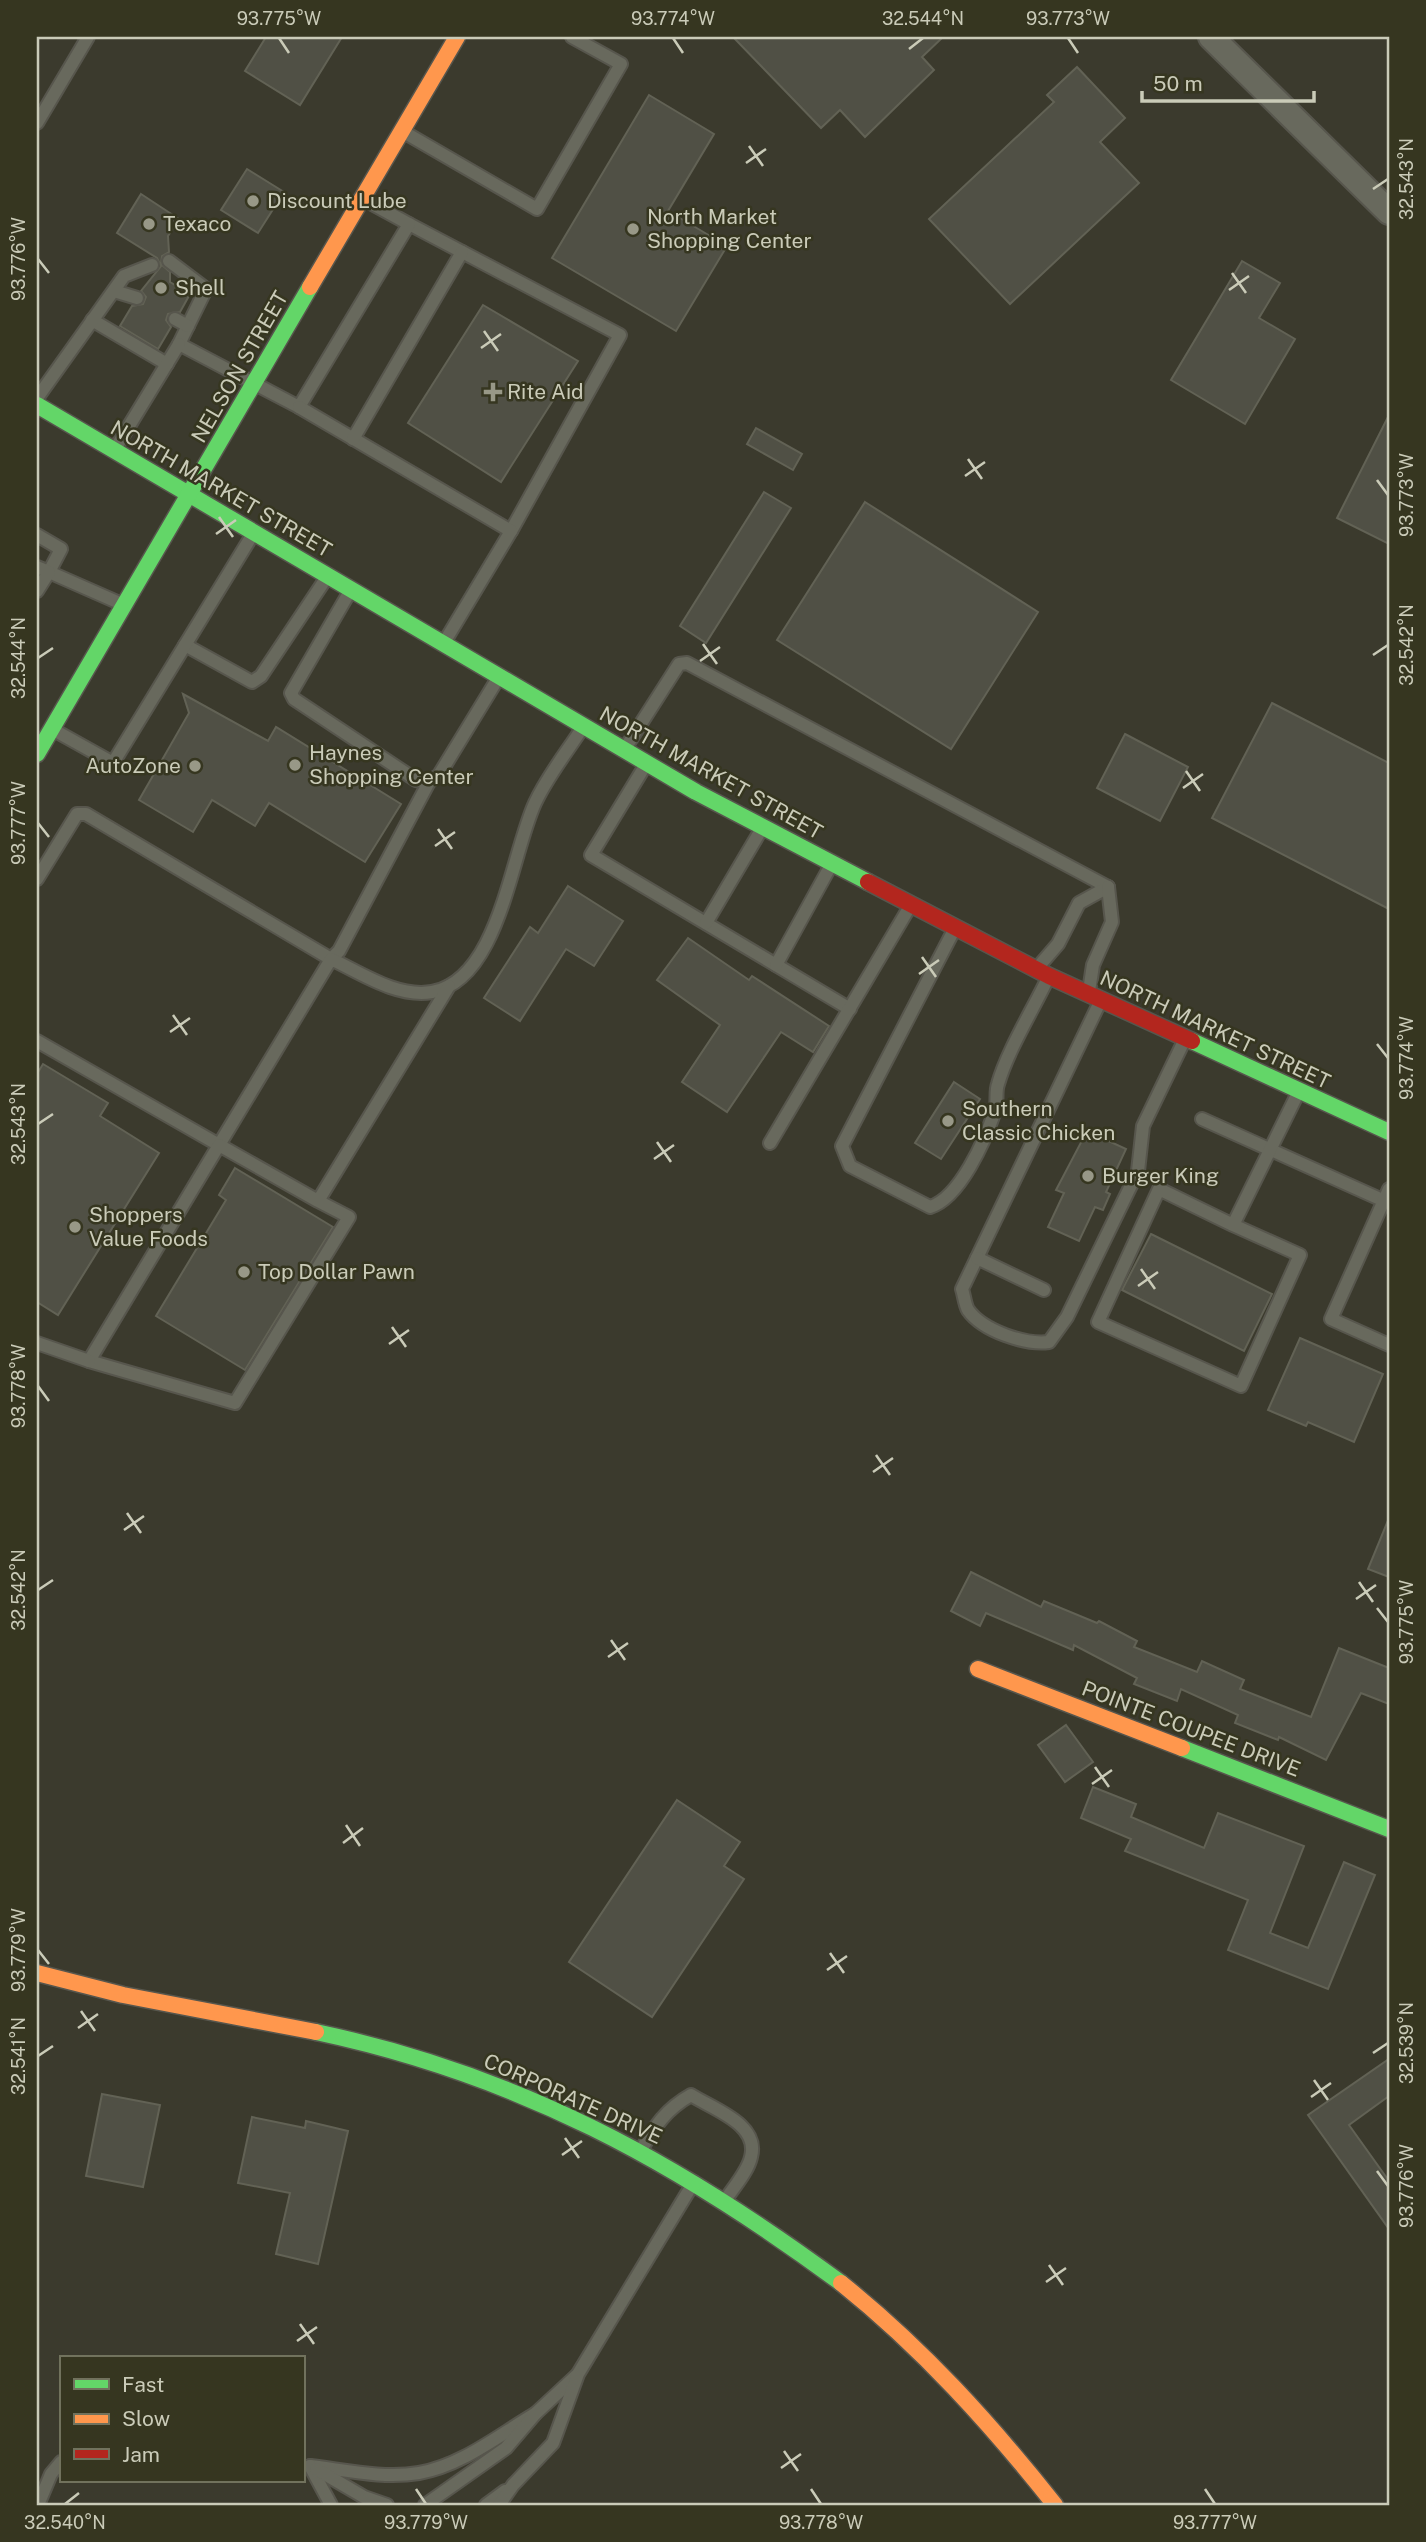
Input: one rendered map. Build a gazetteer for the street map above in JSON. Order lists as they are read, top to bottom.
{
  "streets": {
    "street": [
      "NELSON STREET",
      "NORTH MARKET STREET",
      "POINTE COUPEE DRIVE",
      "CORPORATE DRIVE"
    ]
  },
  "crossings": [
    ["NELSON STREET", "NORTH MARKET STREET"]
  ],
  "places": {
    "other": [
      "Discount Lube",
      "Texaco",
      "North Market Shopping Center",
      "Shell",
      "Haynes Shopping Center",
      "AutoZone",
      "Southern Classic Chicken",
      "Burger King",
      "Shoppers Value Foods",
      "Top Dollar Pawn"
    ],
    "health": ["Rite Aid"]
  },
  "legend": ["Fast", "Slow", "Jam"],
  "scale_bar": "50 m",
  "coordinates": [
    "93.775°W",
    "93.774°W",
    "32.544°N",
    "93.773°W",
    "32.543°N",
    "93.776°W",
    "32.542°N",
    "93.777°W",
    "93.778°W",
    "93.779°W",
    "32.539°N",
    "32.541°N",
    "32.540°N"
  ]
}
